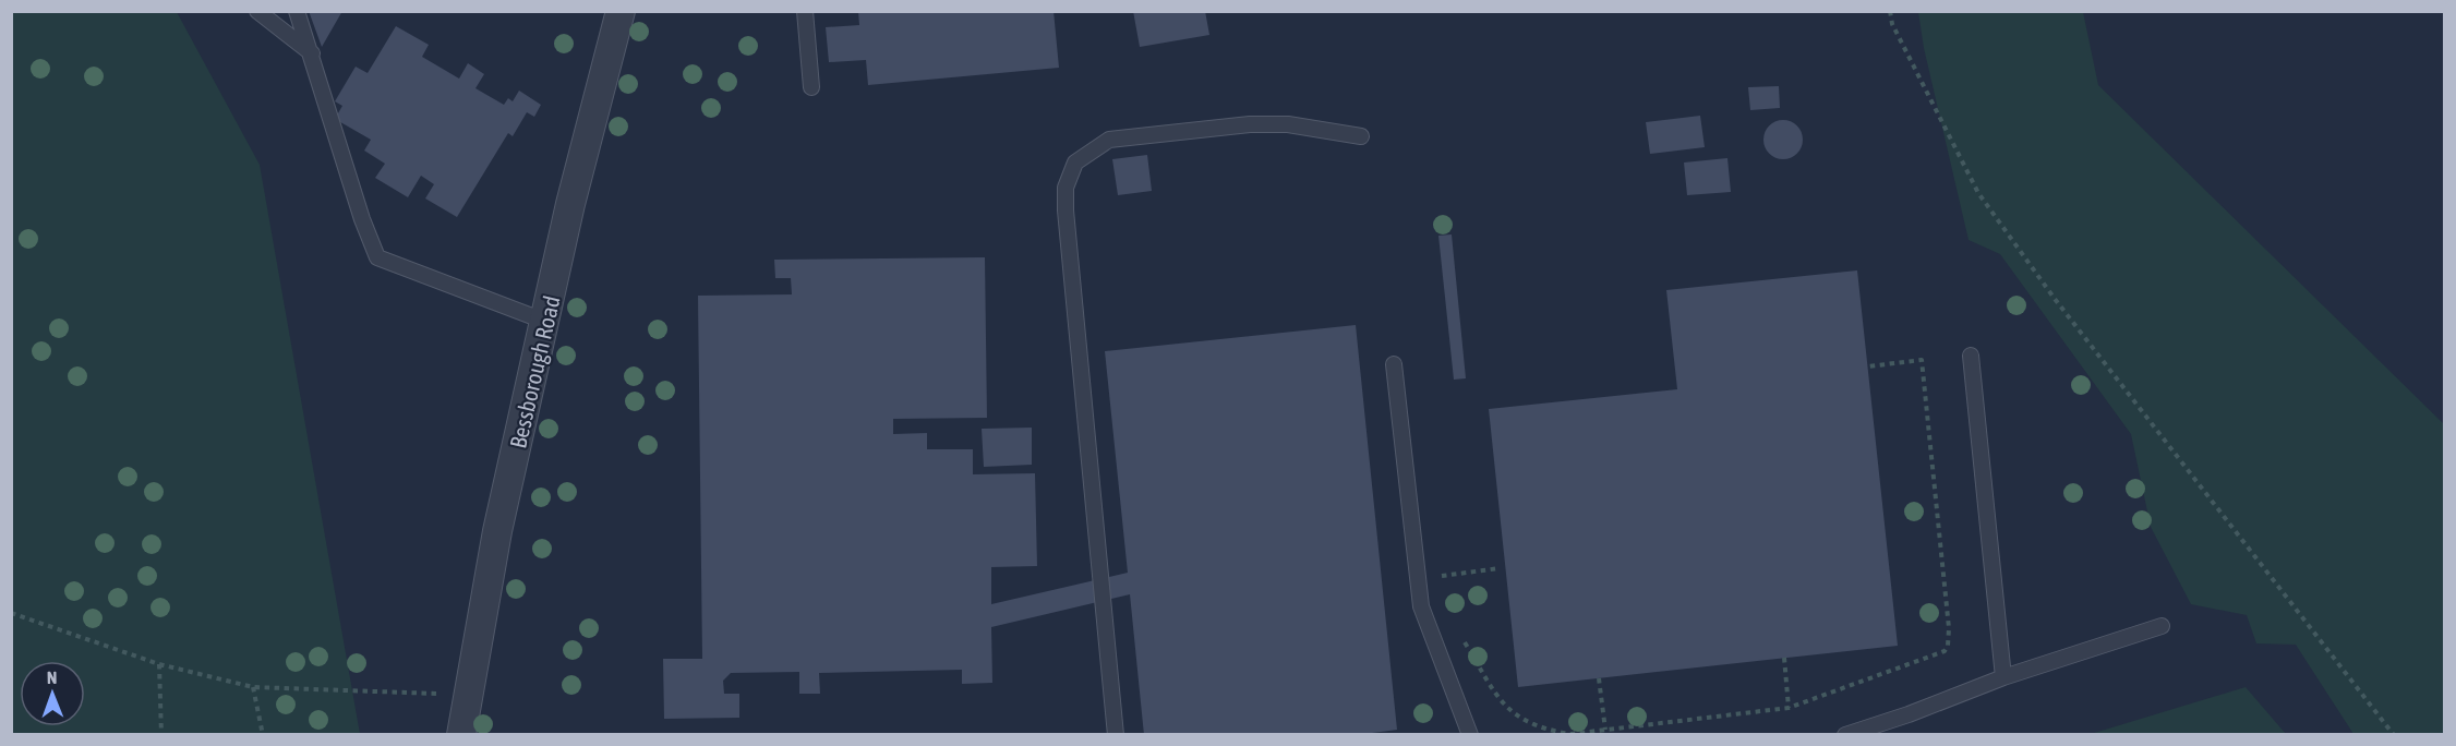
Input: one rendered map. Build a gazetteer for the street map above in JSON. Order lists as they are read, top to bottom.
{
  "streets": {
    "street": ["Bessborough Road"]
  },
  "north": "top"
}
